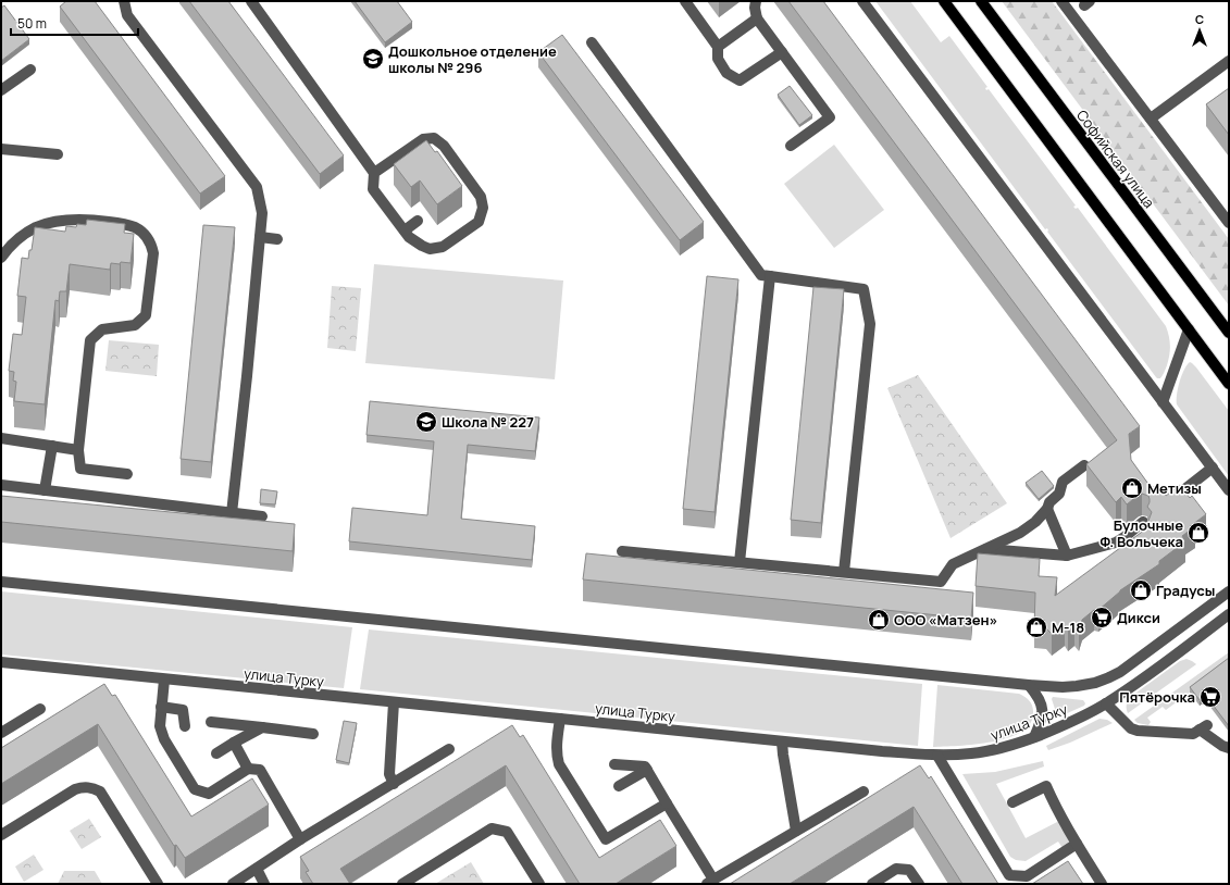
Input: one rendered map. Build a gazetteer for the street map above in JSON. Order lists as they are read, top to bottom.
{
  "streets": {
    "main road": ["Софийская улица"],
    "street": ["улица Турку"]
  },
  "places": {
    "school or university": ["Дошкольное отделение школы № 296", "Школа № 227"],
    "shop": [
      "Метизы",
      "Булочные Ф. Вольчека",
      "Градусы",
      "ООО «Матзен»",
      "M-18"
    ],
    "supermarket": ["Дикси", "Пятёрочка"]
  },
  "scale_bar": "50 m",
  "north": "top"
}
